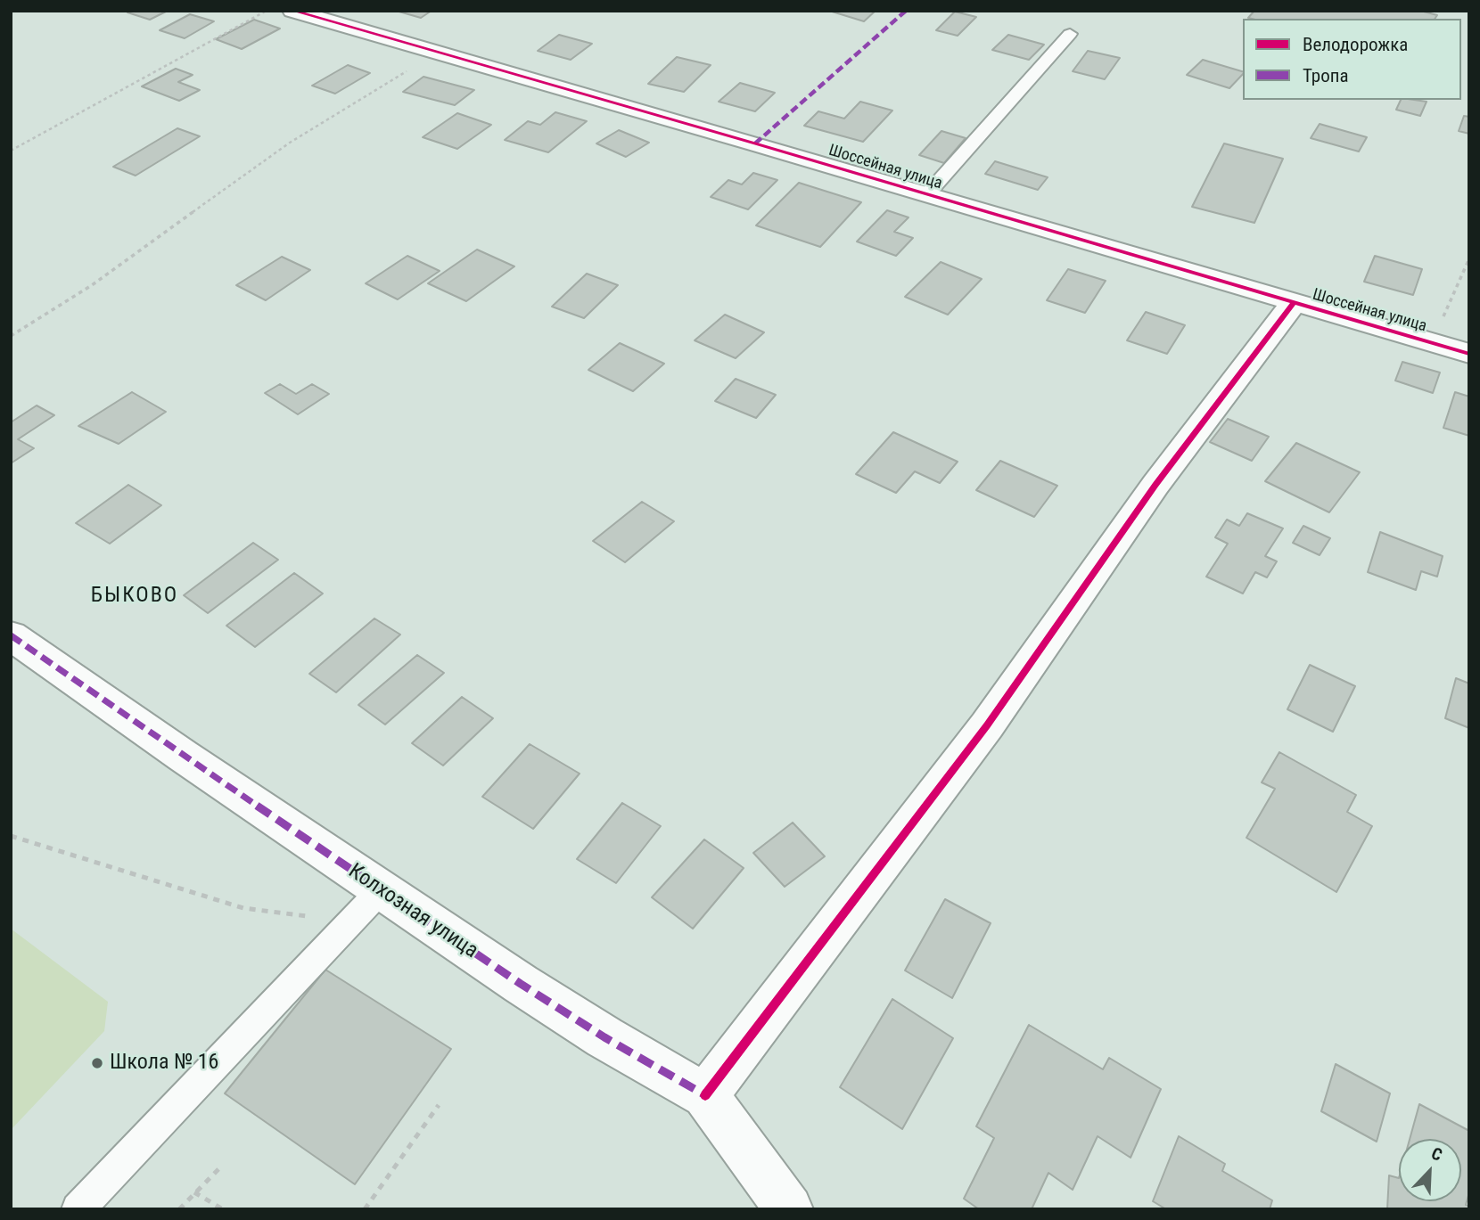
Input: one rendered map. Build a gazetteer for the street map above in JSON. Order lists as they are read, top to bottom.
{
  "streets": {
    "street": ["Шоссейная улица", "Колхозная улица"]
  },
  "districts": ["БЫКОВО"],
  "places": ["Школа № 16"],
  "legend": ["Велодорожка", "Тропа"],
  "north": "top right"
}
